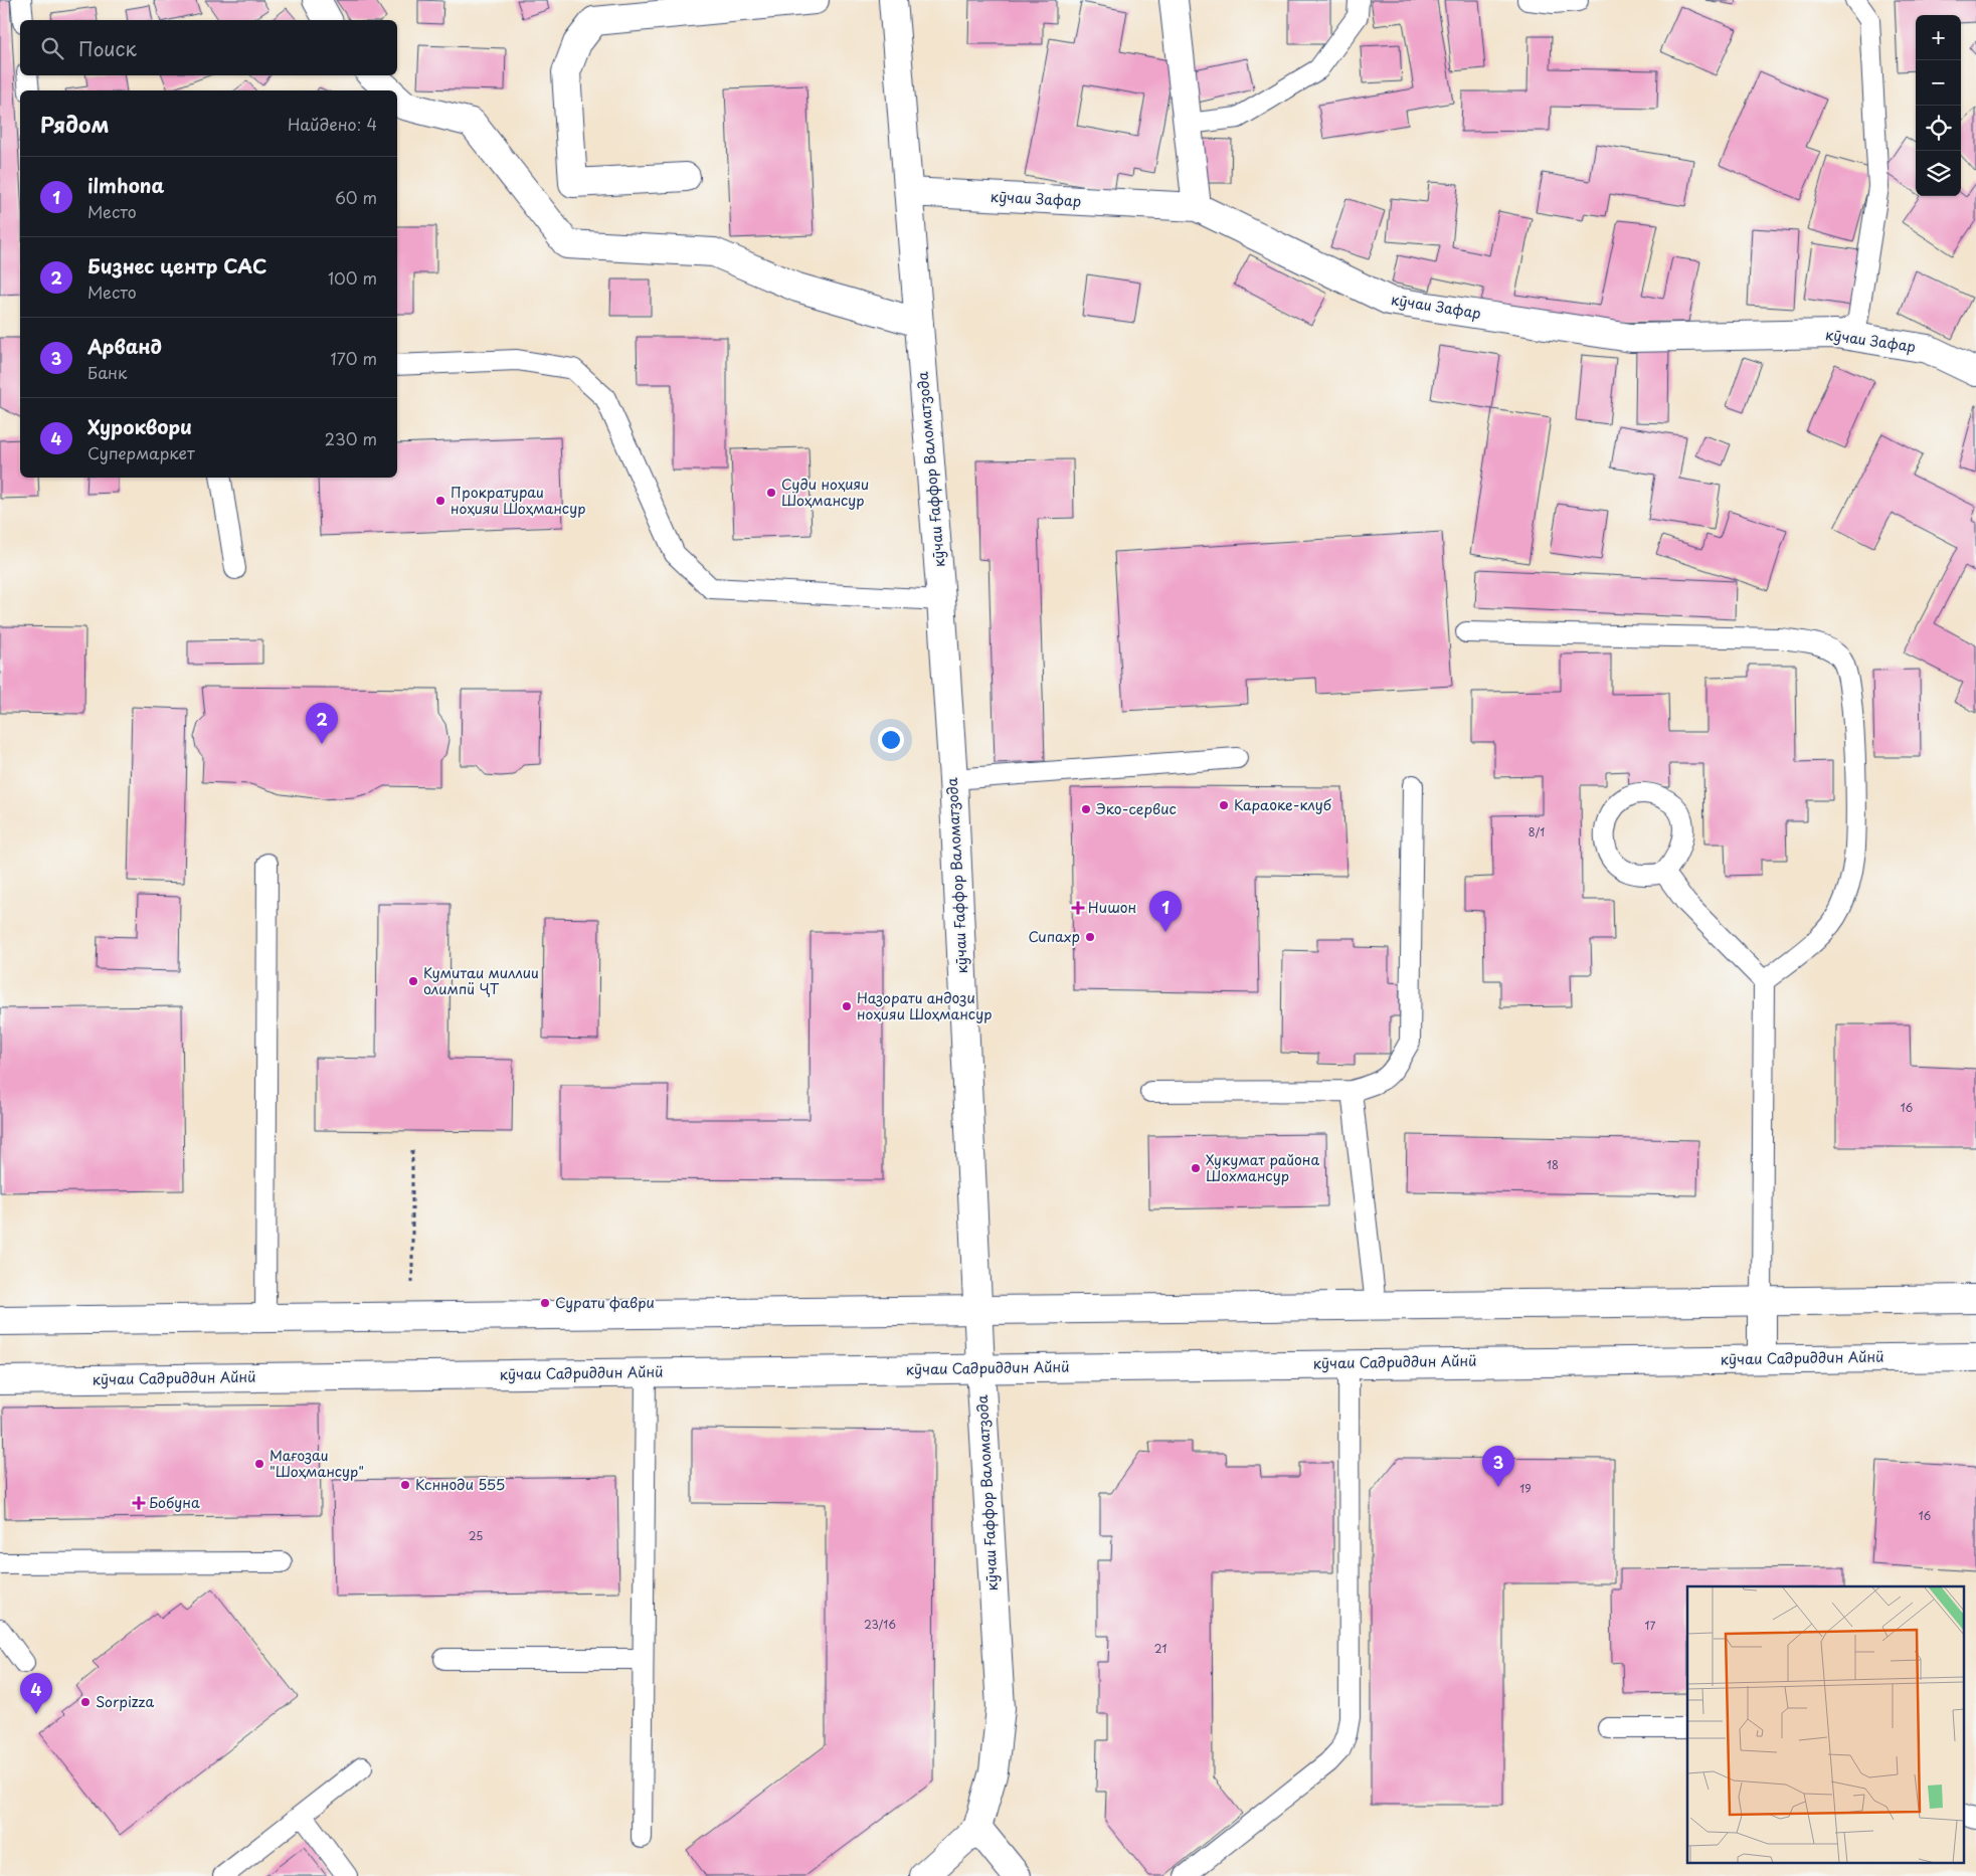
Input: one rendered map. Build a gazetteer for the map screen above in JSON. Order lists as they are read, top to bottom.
{
  "streets": {
    "main road": ["кӯчаи Зафар", "кӯчаи Ғаффор Валоматзода", "кӯчаи Садриддин Айнӣ"]
  },
  "crossings": [
    ["кӯчаи Зафар", "кӯчаи Ғаффор Валоматзода"],
    ["кӯчаи Ғаффор Валоматзода", "кӯчаи Садриддин Айнӣ"]
  ],
  "places": {
    "other": [
      "Суди ноҳияи Шоҳмансур",
      "Прократураи ноҳияи Шоҳмансур",
      "Караоке-клуб",
      "Эко-сервис",
      "Сипахр",
      "Кумитаи миллии олимпӣ ҶТ",
      "Назорати андози ноҳияи Шоҳмансур",
      "Хукумат района Шохмансур",
      "Сурати фаври",
      "Мағозаи \"Шоҳмансур\"",
      "Кснноди 555",
      "Sorpizza"
    ],
    "health": ["Нишон", "Бобуна"]
  },
  "house_numbers": [
    "8/1",
    "16",
    "18",
    "19",
    "16",
    "25",
    "23/16",
    "17",
    "21"
  ],
  "page": {
    "map_buttons": ["+", "−"],
    "search": "Поиск",
    "heading": ["Рядом", "Найдено: 4"],
    "list": [
      {
        "mark": "1",
        "name": "ilmhona",
        "note": "Место",
        "value": "60 m"
      },
      {
        "mark": "2",
        "name": "Бизнес центр САС",
        "note": "Место",
        "value": "100 m"
      },
      {
        "mark": "3",
        "name": "Арванд",
        "note": "Банк",
        "value": "170 m"
      },
      {
        "mark": "4",
        "name": "Хуроквори",
        "note": "Супермаркет",
        "value": "230 m"
      }
    ],
    "pins": [
      "2",
      "1",
      "3",
      "4"
    ]
  }
}
